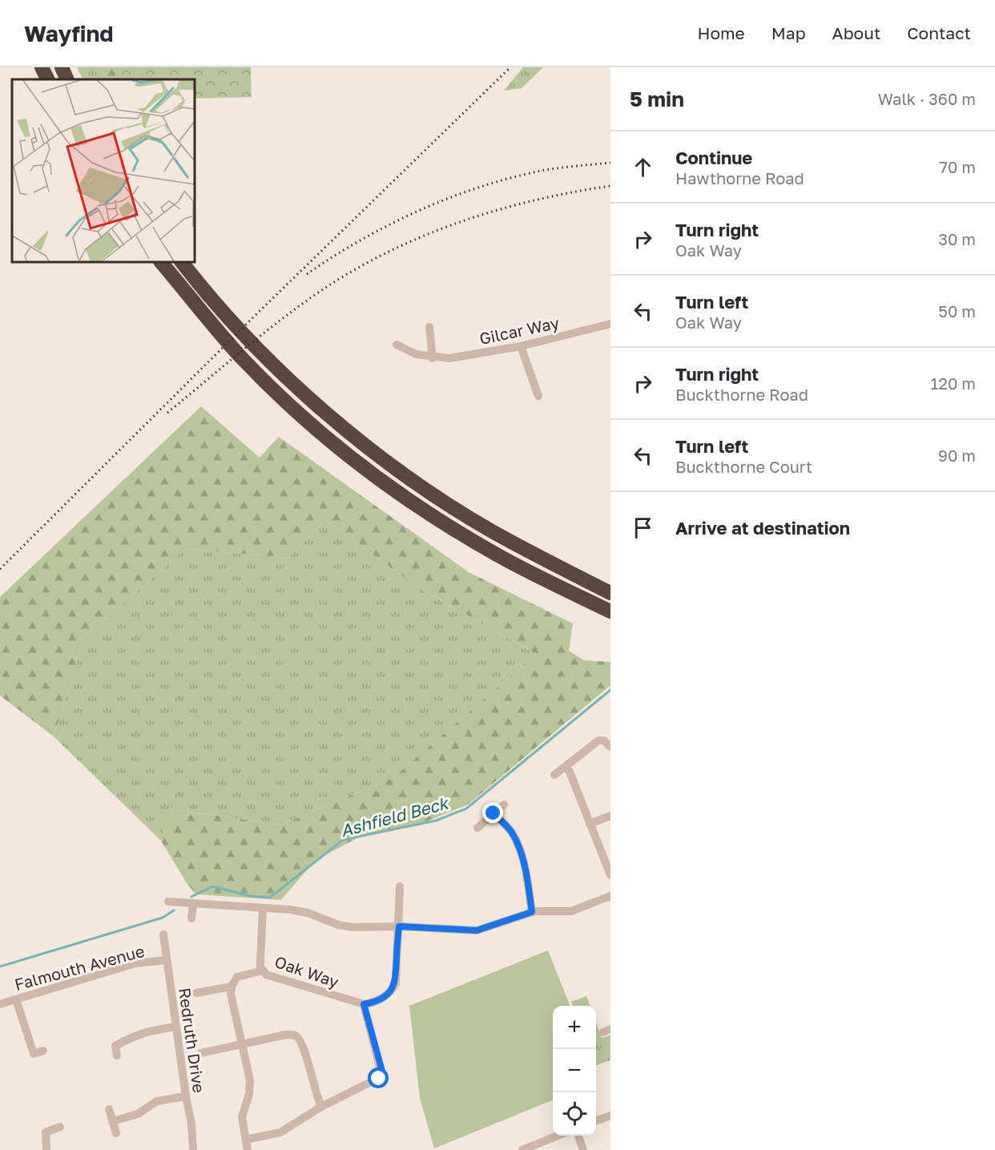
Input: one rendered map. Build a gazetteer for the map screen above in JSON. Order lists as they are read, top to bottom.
{
  "streets": {
    "street": [
      "Gilcar Way",
      "Falmouth Avenue",
      "Oak Way",
      "Redruth Drive"
    ]
  },
  "crossings": [
    ["Falmouth Avenue", "Redruth Drive"]
  ],
  "water": ["Ashfield Beck"],
  "page": {
    "header": "Wayfind",
    "nav": [
      "Home",
      "Map",
      "About",
      "Contact"
    ],
    "heading": ["5 min", "Walk · 360 m"],
    "list": [
      ["Continue", "Hawthorne Road", "70 m"],
      ["Turn right", "Oak Way", "30 m"],
      ["Turn left", "Oak Way", "50 m"],
      ["Turn right", "Buckthorne Road", "120 m"],
      ["Turn left", "Buckthorne Court", "90 m"],
      "Arrive at destination"
    ],
    "map_buttons": ["+", "−"]
  }
}
